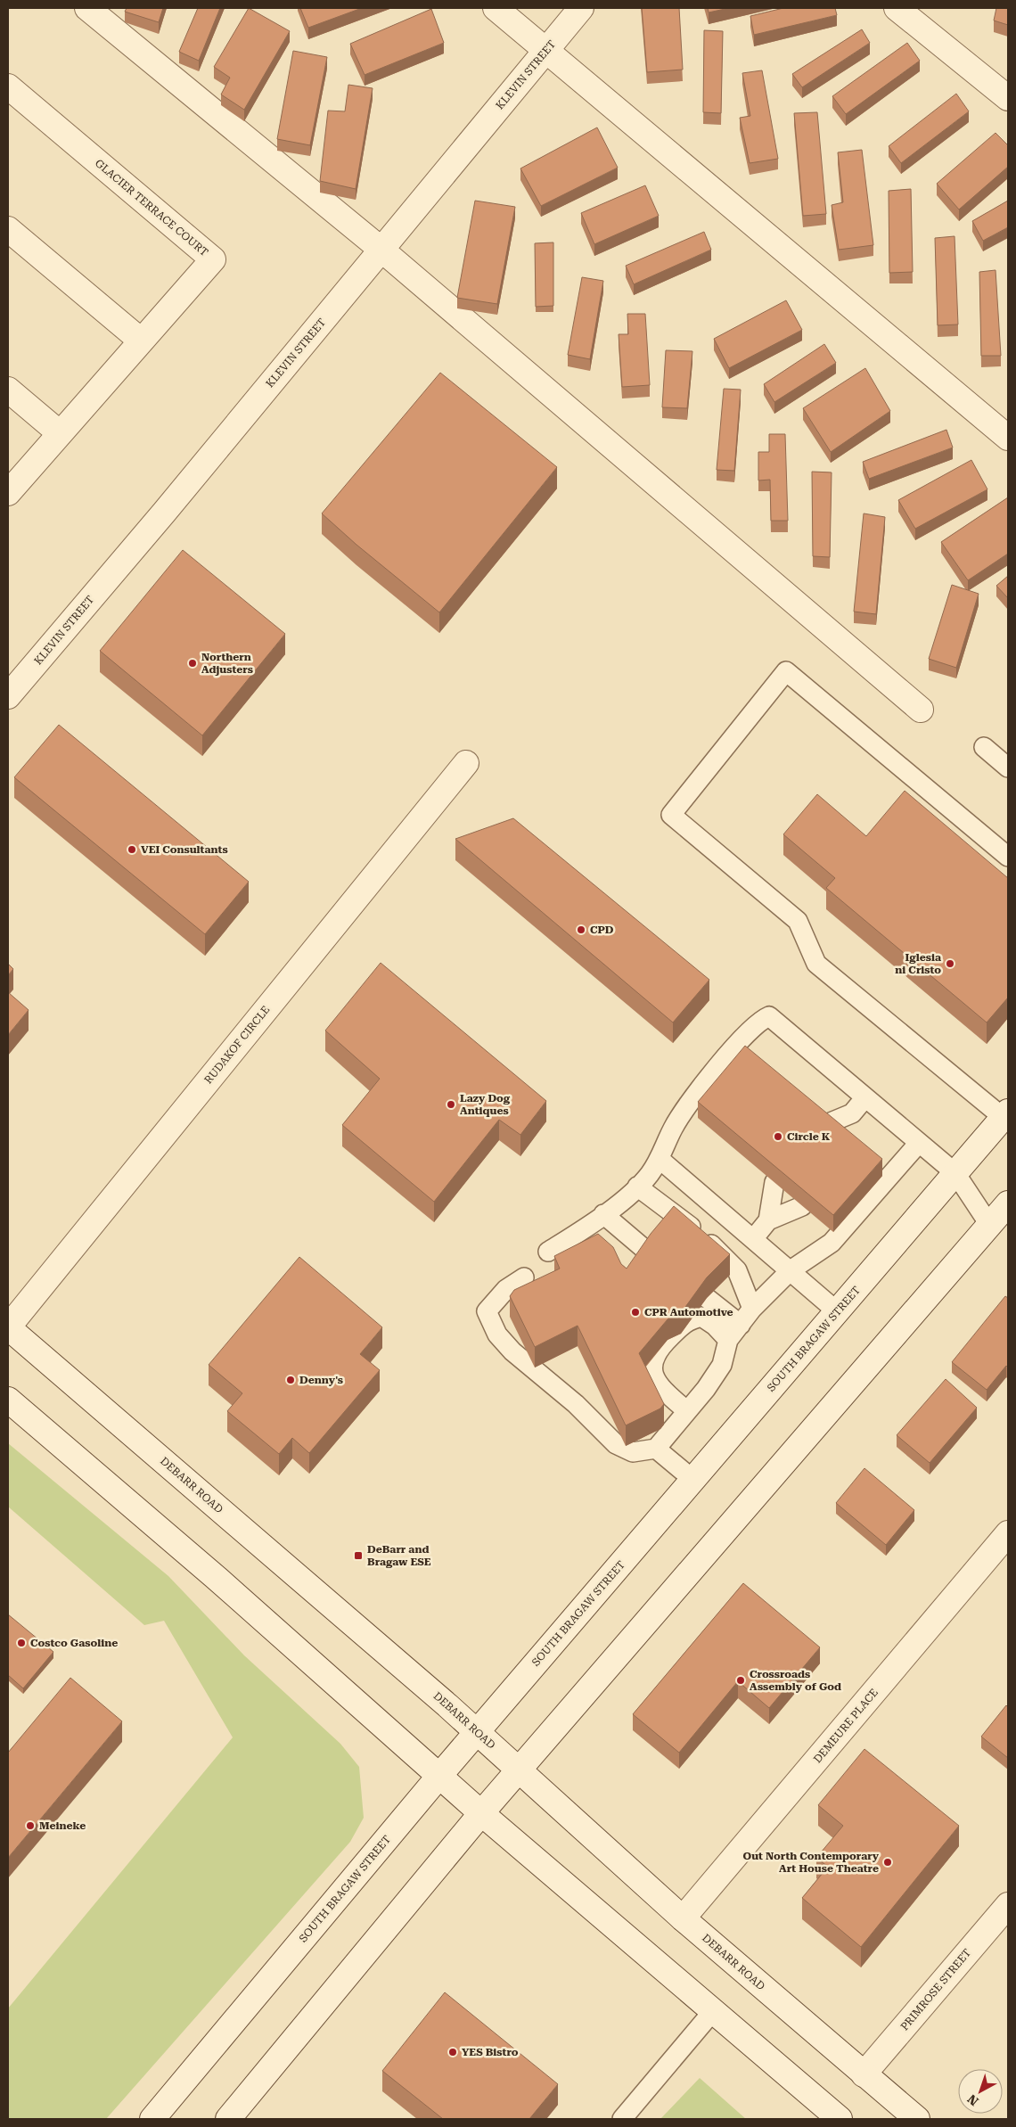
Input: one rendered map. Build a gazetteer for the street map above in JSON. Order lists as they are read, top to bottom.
{
  "streets": {
    "street": [
      "KLEVIN STREET",
      "GLACIER TERRACE COURT",
      "RUDAKOF CIRCLE",
      "SOUTH BRAGAW STREET",
      "DEBARR ROAD",
      "DEMEURE PLACE",
      "PRIMROSE STREET"
    ]
  },
  "crossings": [
    ["RUDAKOF CIRCLE", "DEBARR ROAD"],
    ["SOUTH BRAGAW STREET", "DEBARR ROAD"],
    ["DEBARR ROAD", "DEMEURE PLACE"],
    ["DEBARR ROAD", "PRIMROSE STREET"]
  ],
  "places": {
    "other": [
      "Northern Adjusters",
      "VEI Consultants",
      "CPD",
      "Iglesia ni Cristo",
      "Lazy Dog Antiques",
      "Circle K",
      "CPR Automotive",
      "Denny's",
      "Costco Gasoline",
      "Crossroads Assembly of God",
      "Meineke",
      "Out North Contemporary Art House Theatre",
      "YES Bistro"
    ],
    "transit": ["DeBarr and Bragaw ESE"]
  },
  "north": "bottom left"
}
